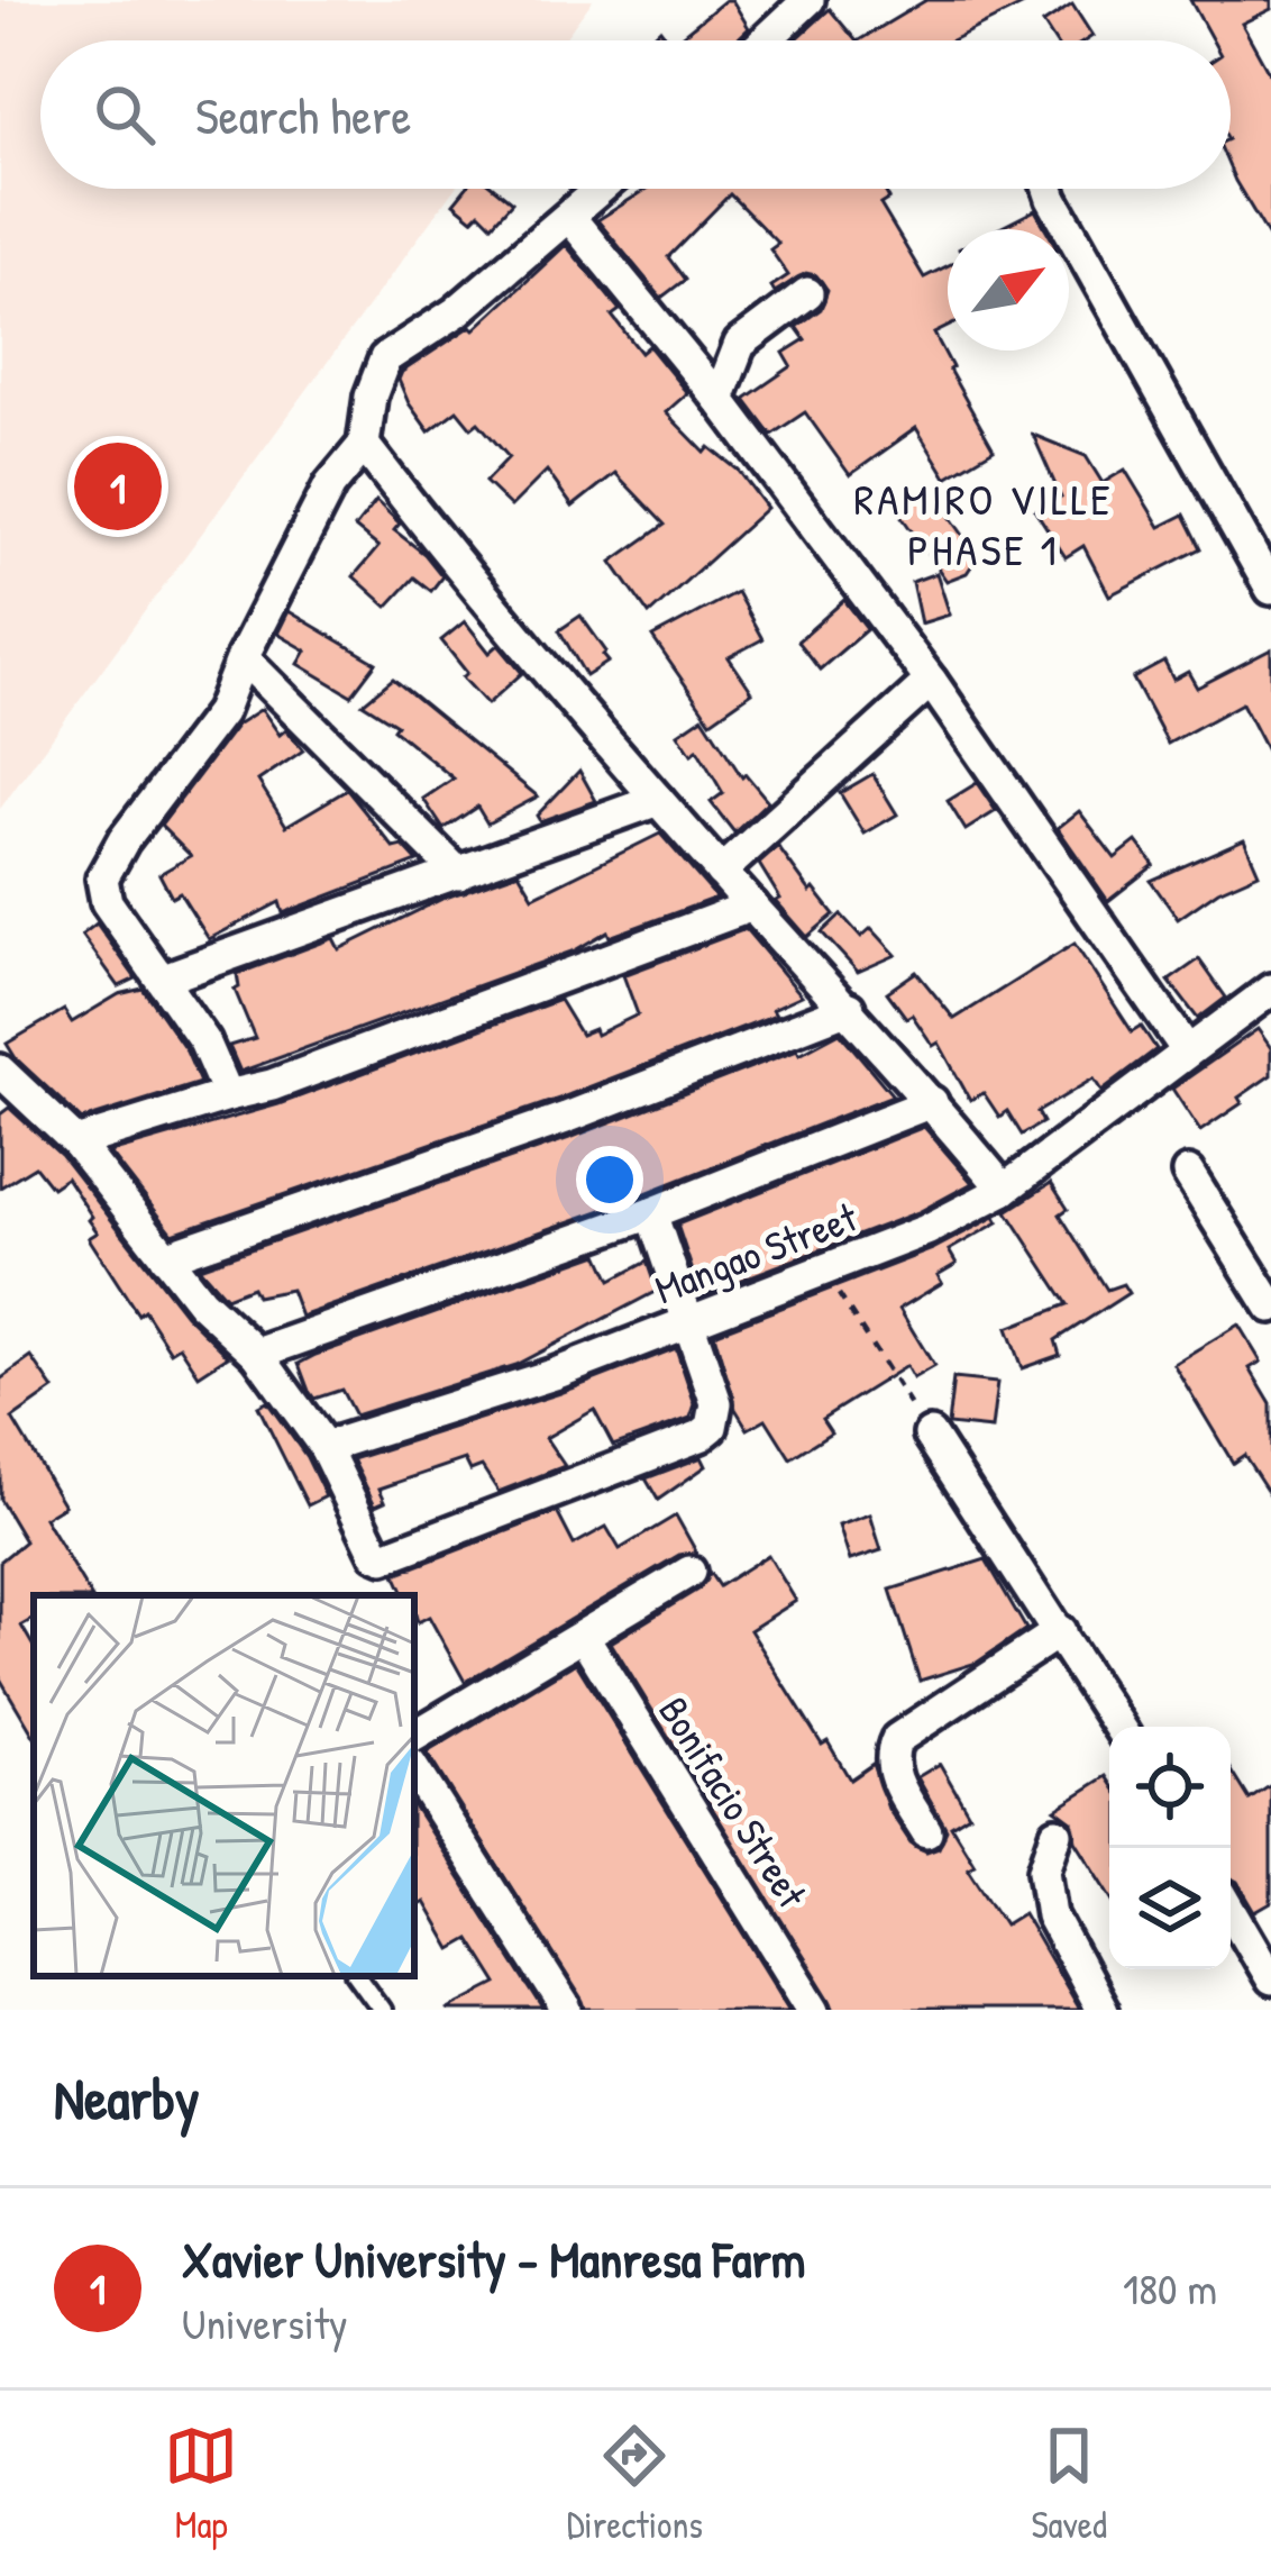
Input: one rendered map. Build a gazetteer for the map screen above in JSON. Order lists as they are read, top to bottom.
{
  "streets": {
    "street": ["Mangao Street", "Bonifacio Street"]
  },
  "districts": ["RAMIRO VILLE PHASE 1"],
  "north": "top right",
  "page": {
    "search": "Search here",
    "pins": "1",
    "heading": "Nearby",
    "list": [
      {
        "mark": "1",
        "name": "Xavier University - Manresa Farm",
        "note": "University",
        "value": "180 m"
      }
    ],
    "nav": ["Map", "Directions", "Saved"]
  }
}
